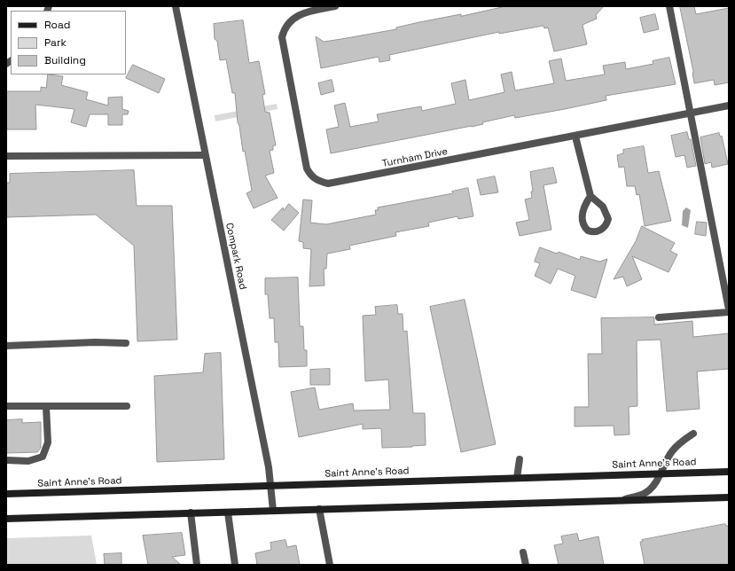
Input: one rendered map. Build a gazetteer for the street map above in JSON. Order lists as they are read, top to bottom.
{
  "streets": {
    "main road": ["Saint Anne's Road"],
    "street": ["Turnham Drive", "Compark Road"]
  },
  "crossings": [
    ["Compark Road", "Saint Anne's Road"]
  ],
  "legend": ["Road", "Park", "Building"]
}
